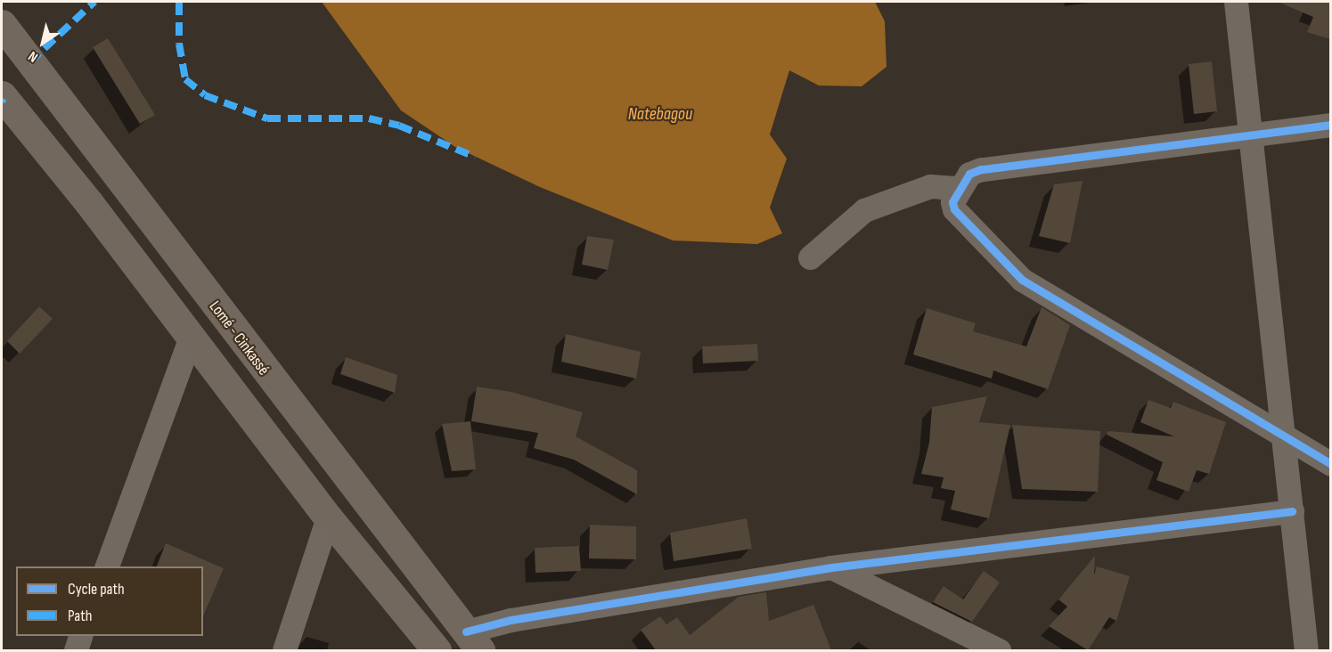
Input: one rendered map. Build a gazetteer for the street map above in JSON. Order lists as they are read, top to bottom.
{
  "streets": {
    "highway": ["Lomé - Cinkassé"]
  },
  "water": ["Natebagou"],
  "legend": ["Cycle path", "Path"],
  "north": "bottom left"
}
